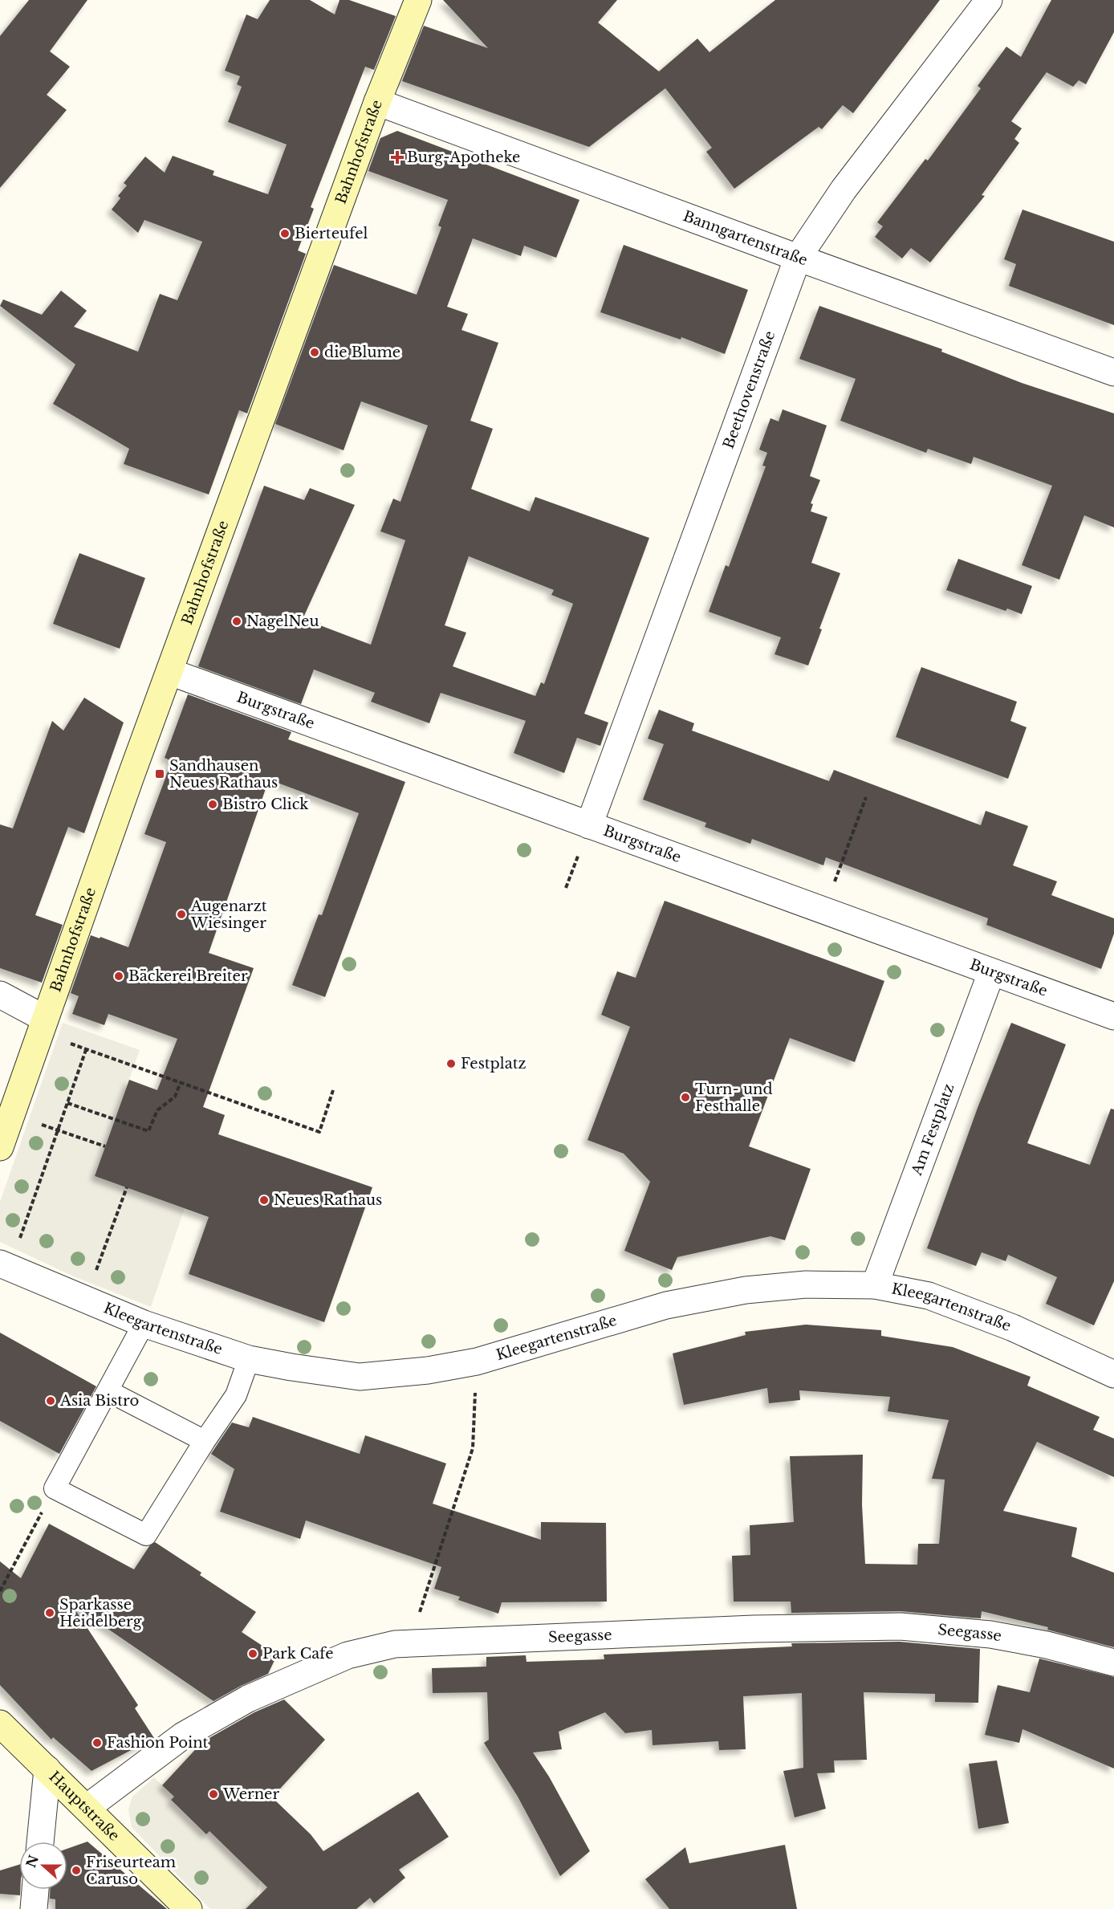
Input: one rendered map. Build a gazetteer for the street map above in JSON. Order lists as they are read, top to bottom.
{
  "streets": {
    "street": [
      "Bahnhofstraße",
      "Banngartenstraße",
      "Beethovenstraße",
      "Burgstraße",
      "Am Festplatz",
      "Kleegartenstraße",
      "Seegasse",
      "Hauptstraße"
    ]
  },
  "crossings": [
    ["Bahnhofstraße", "Banngartenstraße"],
    ["Bahnhofstraße", "Burgstraße"],
    ["Banngartenstraße", "Beethovenstraße"],
    ["Beethovenstraße", "Burgstraße"],
    ["Burgstraße", "Am Festplatz"],
    ["Am Festplatz", "Kleegartenstraße"],
    ["Seegasse", "Hauptstraße"]
  ],
  "places": {
    "health": ["Burg-Apotheke"],
    "other": [
      "Bierteufel",
      "die Blume",
      "NagelNeu",
      "Bistro Click",
      "Augenarzt Wiesinger",
      "Bäckerei Breiter",
      "Festplatz",
      "Turn- und Festhalle",
      "Neues Rathaus",
      "Asia Bistro",
      "Sparkasse Heidelberg",
      "Park Cafe",
      "Fashion Point",
      "Werner",
      "Friseurteam Caruso"
    ],
    "transit": ["Sandhausen Neues Rathaus"]
  },
  "north": "left"
}
